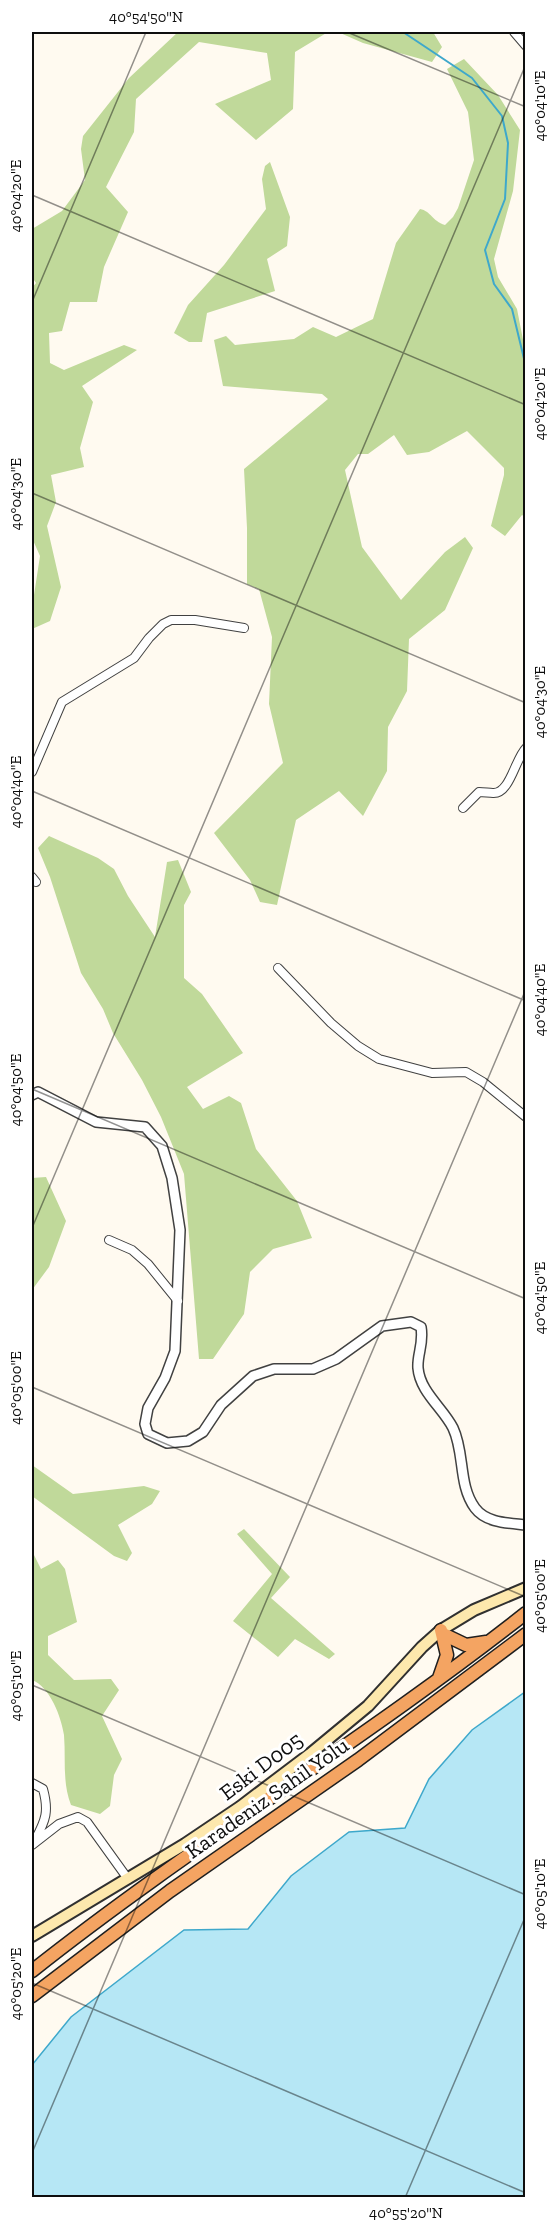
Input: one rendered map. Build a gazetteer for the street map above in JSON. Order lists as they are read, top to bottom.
{
  "streets": {
    "highway": ["Karadeniz Sahil Yolu"],
    "main road": ["Eski D005"]
  },
  "coordinates": [
    "40°54'50\"N",
    "40°04'10\"E",
    "40°04'20\"E",
    "40°04'30\"E",
    "40°04'40\"E",
    "40°04'50\"E",
    "40°05'00\"E",
    "40°05'10\"E",
    "40°05'20\"E",
    "40°55'20\"N"
  ]
}
